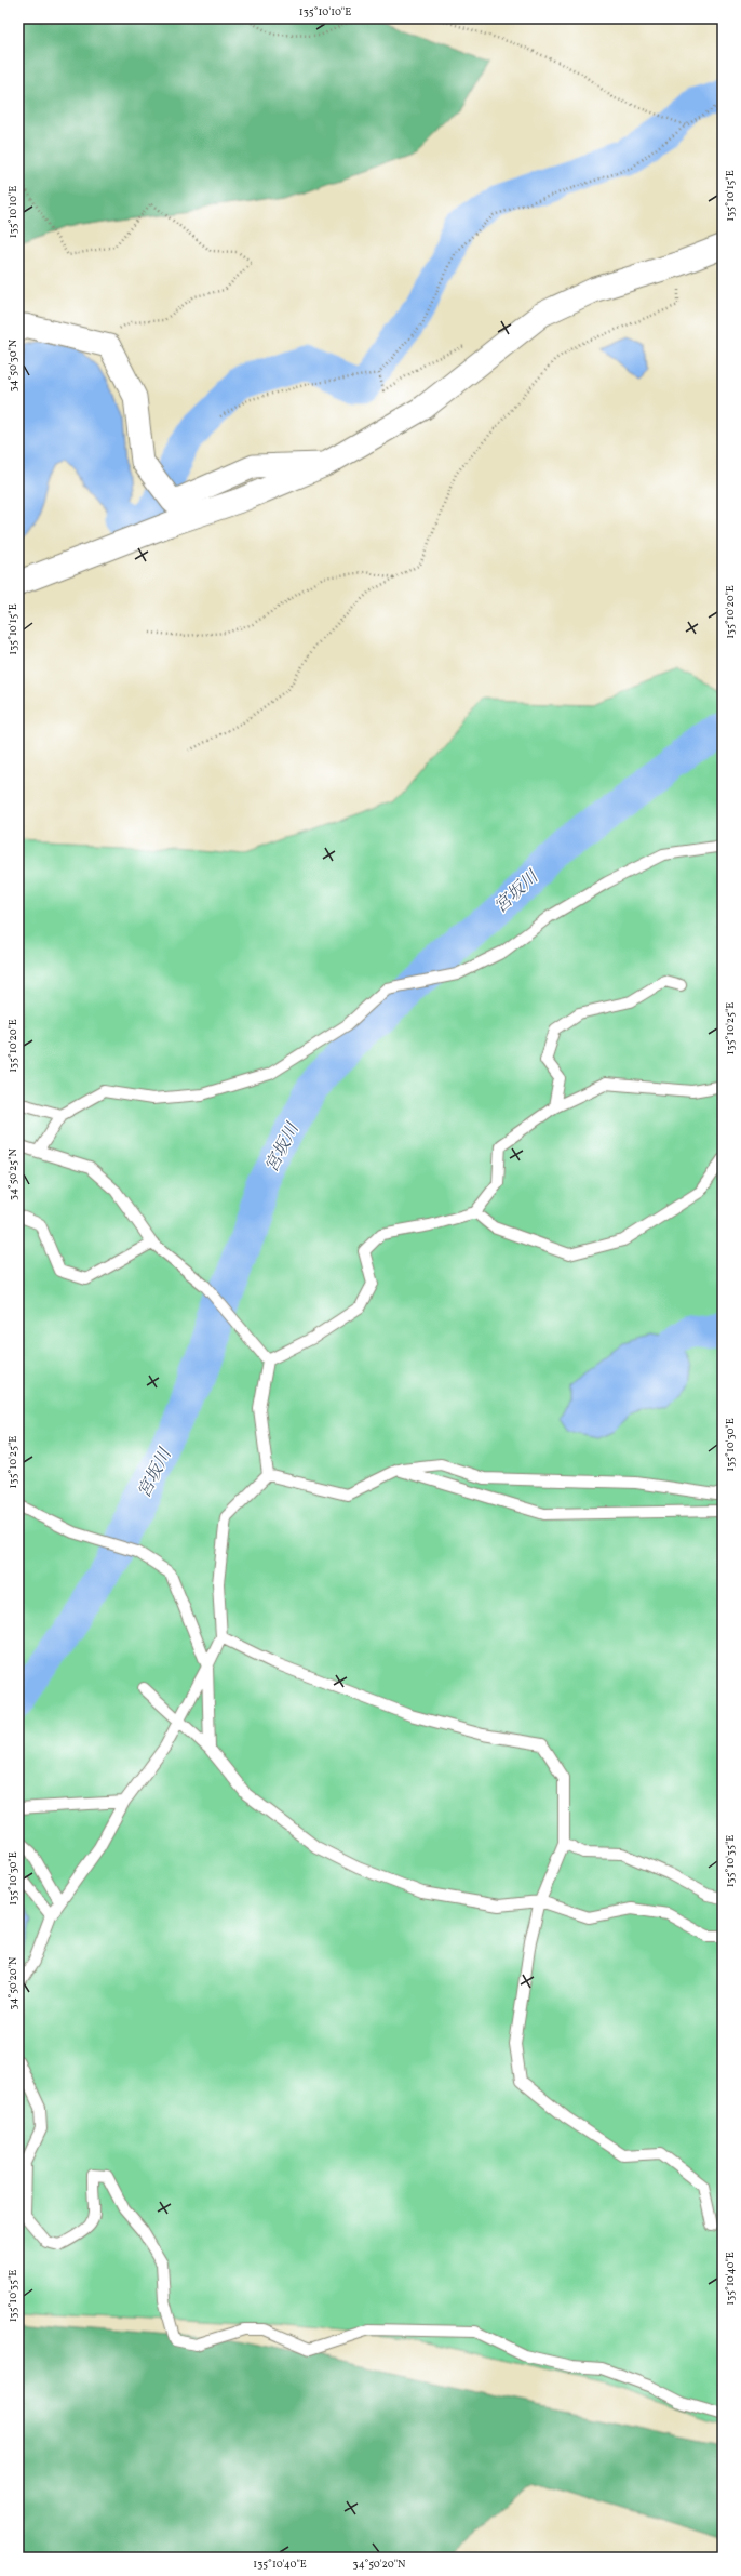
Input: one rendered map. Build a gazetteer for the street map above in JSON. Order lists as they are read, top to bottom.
{
  "water": ["宮坂川"],
  "coordinates": [
    "135°10'10\"E",
    "135°10'15\"E",
    "34°50'30\"N",
    "135°10'20\"E",
    "135°10'25\"E",
    "34°50'25\"N",
    "135°10'30\"E",
    "135°10'35\"E",
    "34°50'20\"N",
    "135°10'40\"E"
  ]
}
